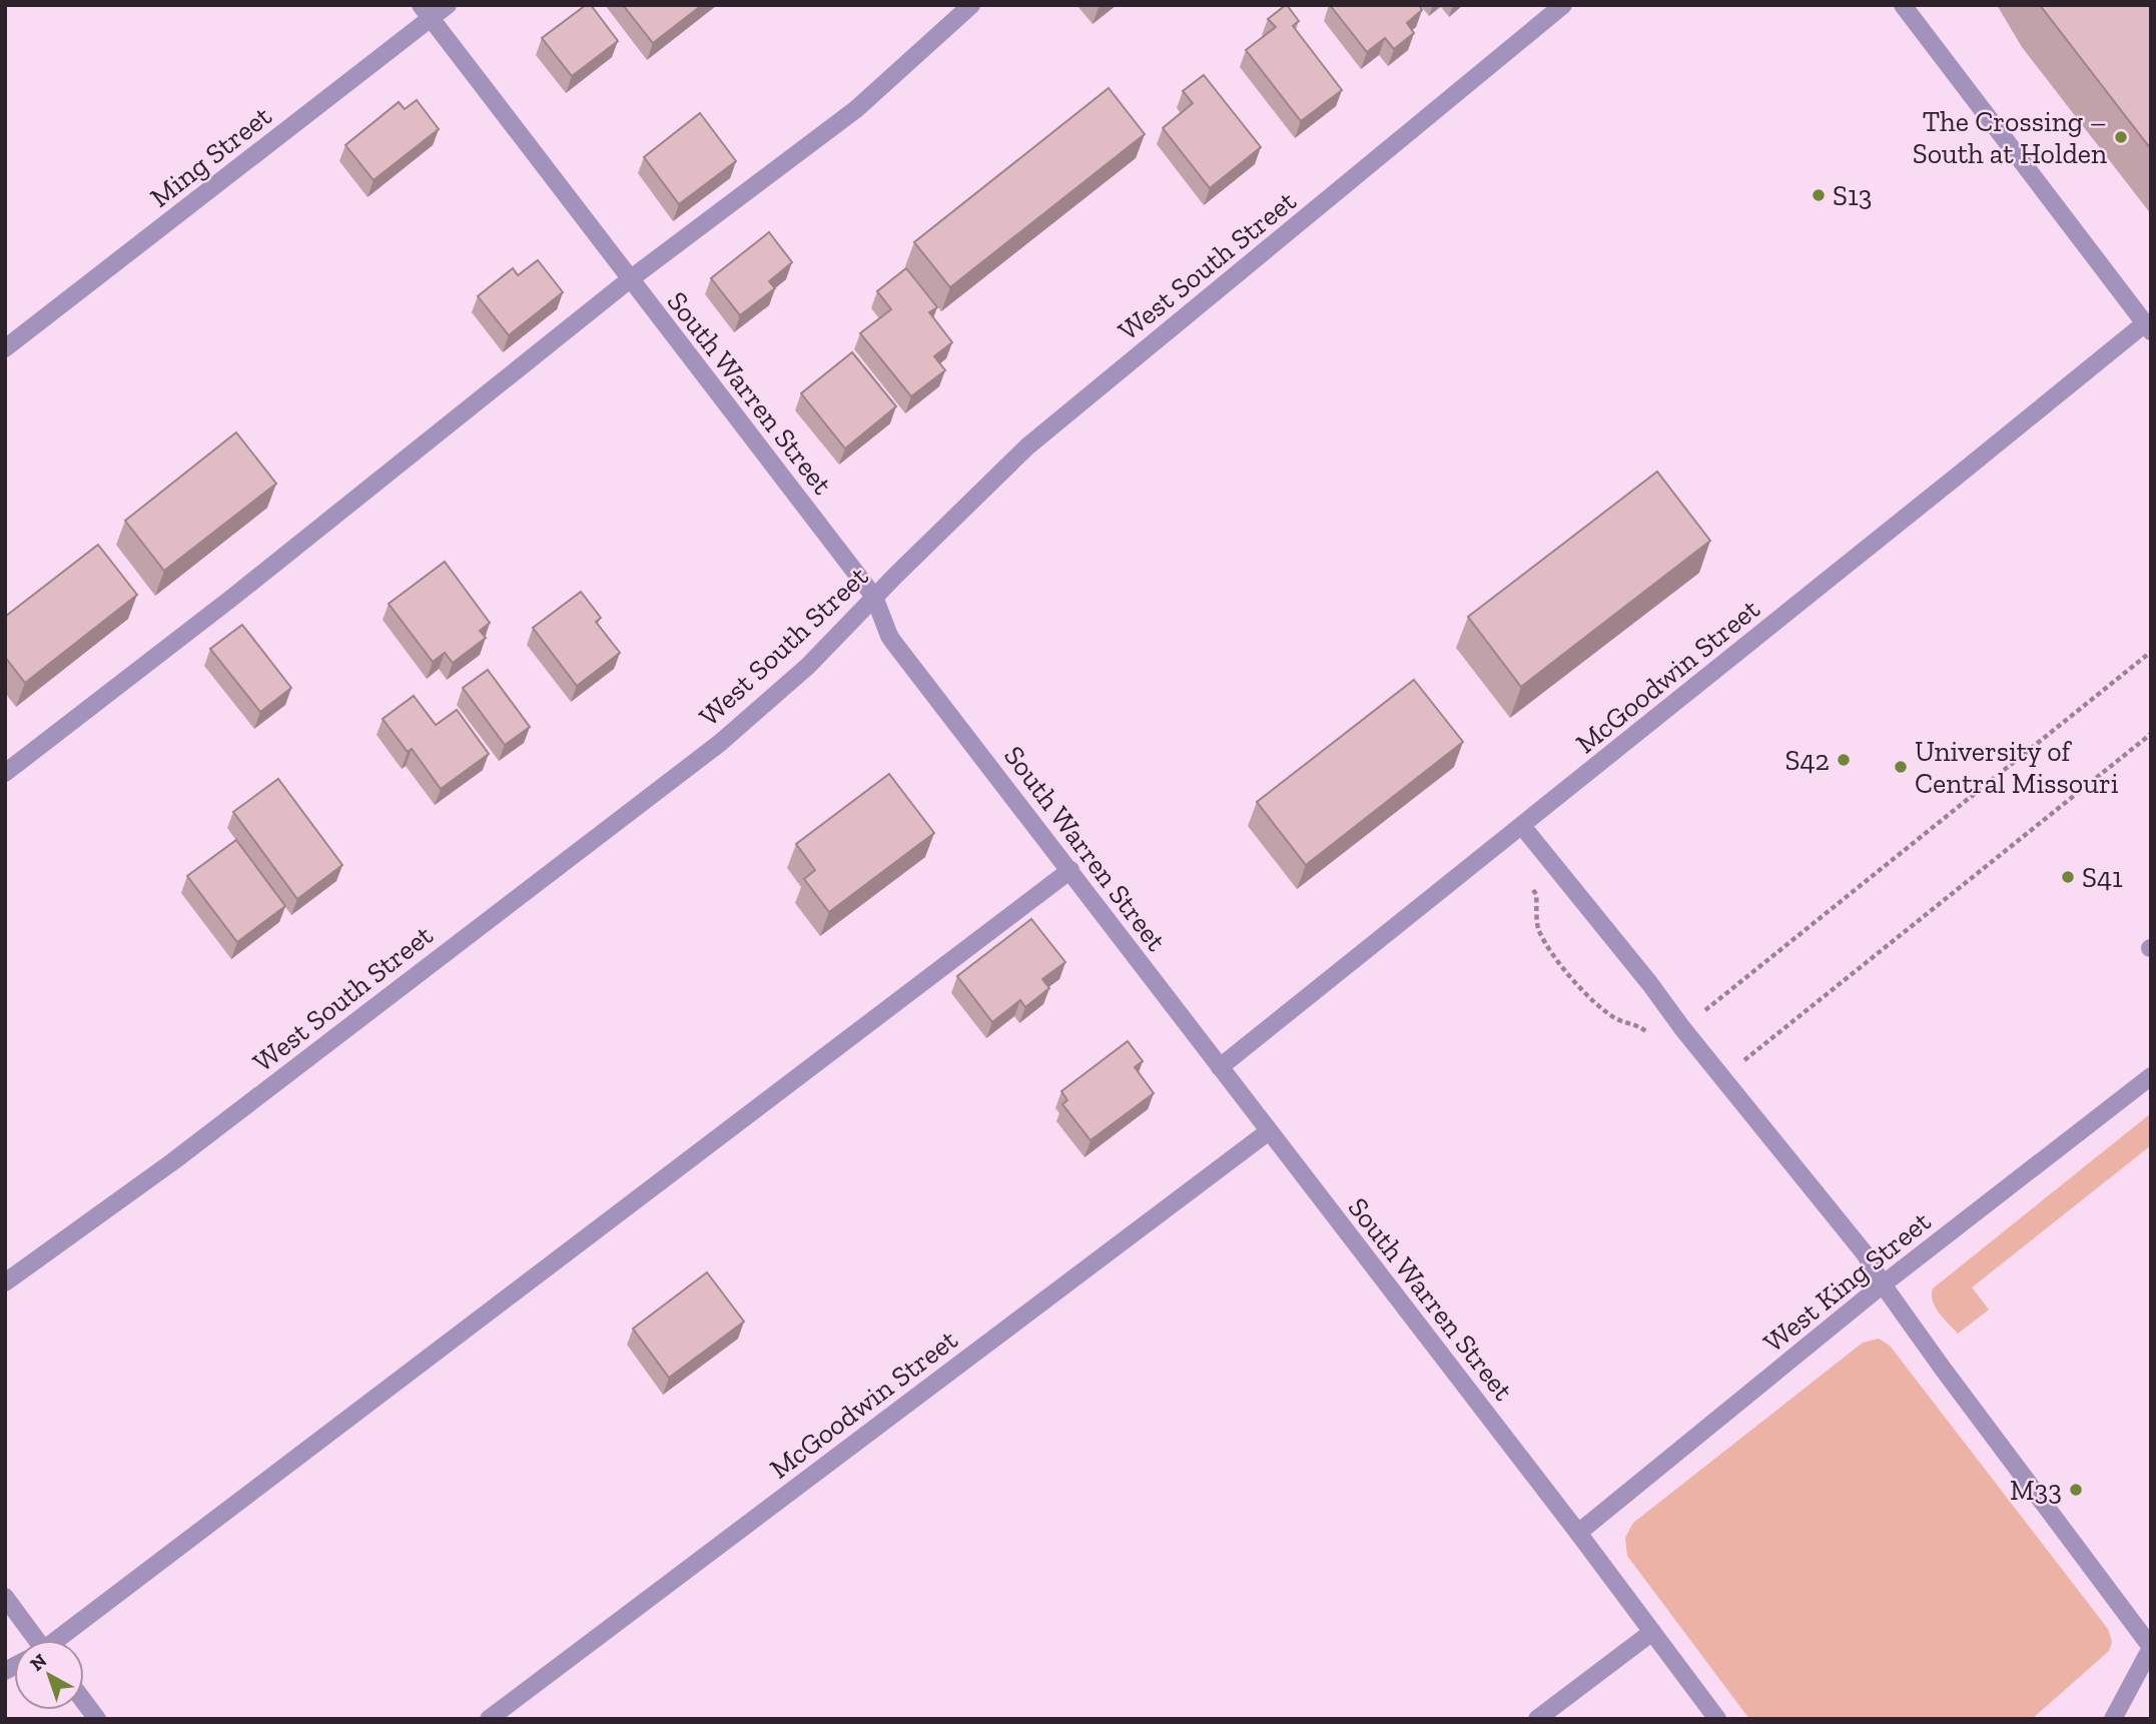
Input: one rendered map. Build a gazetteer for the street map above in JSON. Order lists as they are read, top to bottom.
{
  "streets": {
    "street": [
      "Ming Street",
      "West South Street",
      "South Warren Street",
      "McGoodwin Street",
      "West King Street"
    ]
  },
  "crossings": [
    ["Ming Street", "South Warren Street"],
    ["West South Street", "South Warren Street"],
    ["South Warren Street", "McGoodwin Street"],
    ["South Warren Street", "West King Street"]
  ],
  "places": [
    "The Crossing – South at Holden",
    "S13",
    "S42",
    "University of Central Missouri",
    "S41",
    "M33"
  ],
  "north": "top left"
}
